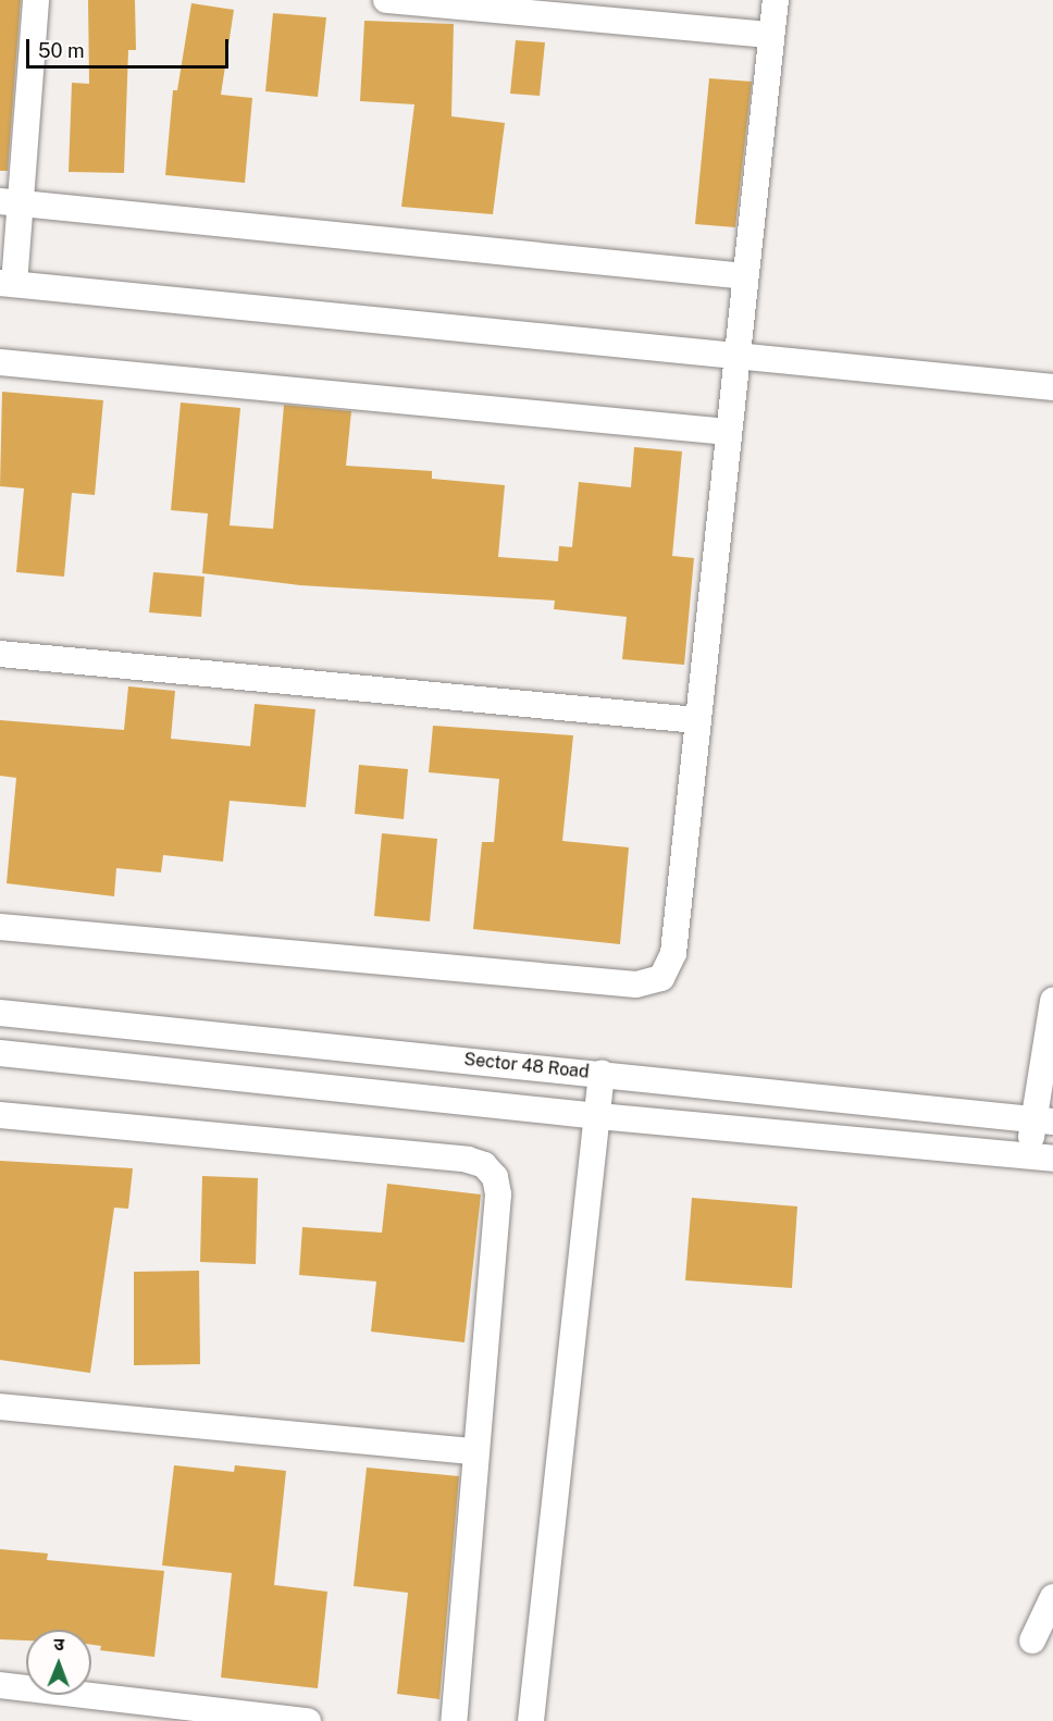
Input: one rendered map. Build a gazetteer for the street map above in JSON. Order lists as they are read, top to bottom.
{
  "streets": {
    "street": ["Sector 48 Road"]
  },
  "scale_bar": "50 m",
  "north": "top"
}
